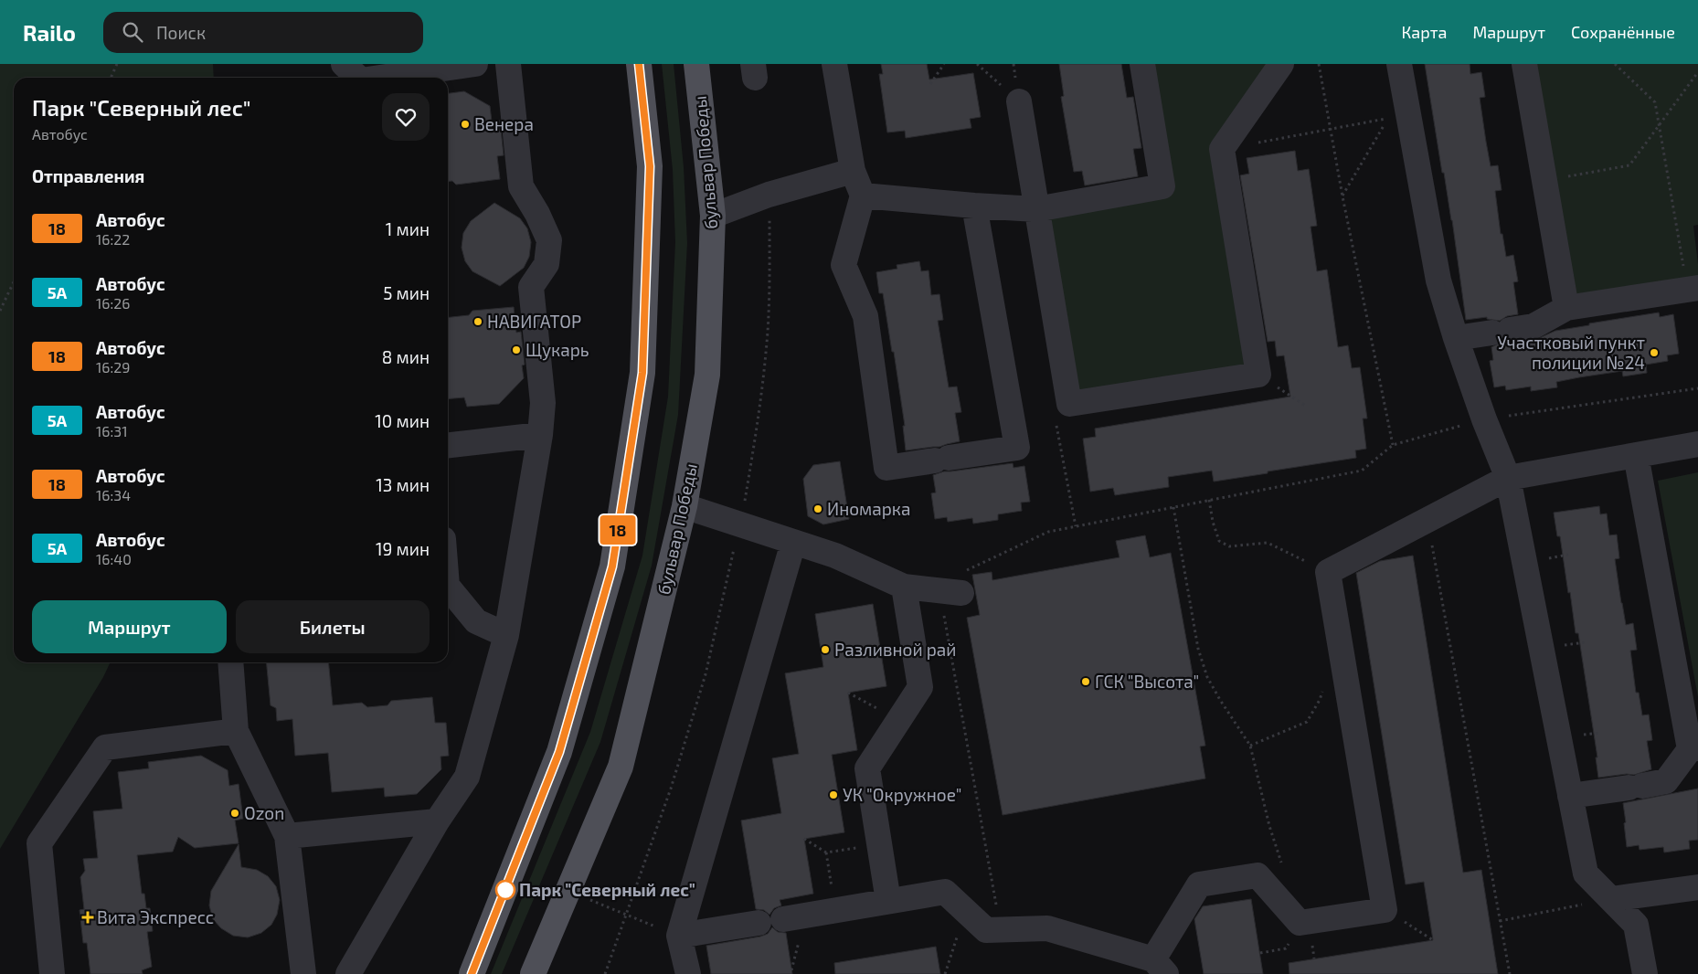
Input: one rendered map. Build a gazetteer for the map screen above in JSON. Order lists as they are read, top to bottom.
{
  "streets": {
    "main road": ["бульвар Победы"]
  },
  "places": {
    "other": [
      "Венера",
      "НАВИГАТОР",
      "Щукарь",
      "Участковый пункт полиции №24",
      "Иномарка",
      "Разливной рай",
      "ГСК \"Высота\"",
      "УК \"Окружное\"",
      "Ozon",
      "Парк \"Северный лес\""
    ],
    "health": ["Вита Экспресс"]
  },
  "lines": ["bus line 18"],
  "page": {
    "header": "Railo",
    "search": "Поиск",
    "nav": ["Карта", "Маршрут", "Сохранённые"],
    "on_map": "18",
    "heading": [
      ["Парк \"Северный лес\"", "Автобус"],
      "Отправления"
    ],
    "list": [
      {
        "mark": "18",
        "name": "Автобус",
        "note": "16:22",
        "value": "1 мин"
      },
      {
        "mark": "5А",
        "name": "Автобус",
        "note": "16:26",
        "value": "5 мин"
      },
      {
        "mark": "18",
        "name": "Автобус",
        "note": "16:29",
        "value": "8 мин"
      },
      {
        "mark": "5А",
        "name": "Автобус",
        "note": "16:31",
        "value": "10 мин"
      },
      {
        "mark": "18",
        "name": "Автобус",
        "note": "16:34",
        "value": "13 мин"
      },
      {
        "mark": "5А",
        "name": "Автобус",
        "note": "16:40",
        "value": "19 мин"
      }
    ],
    "buttons": ["Маршрут", "Билеты"]
  }
}
